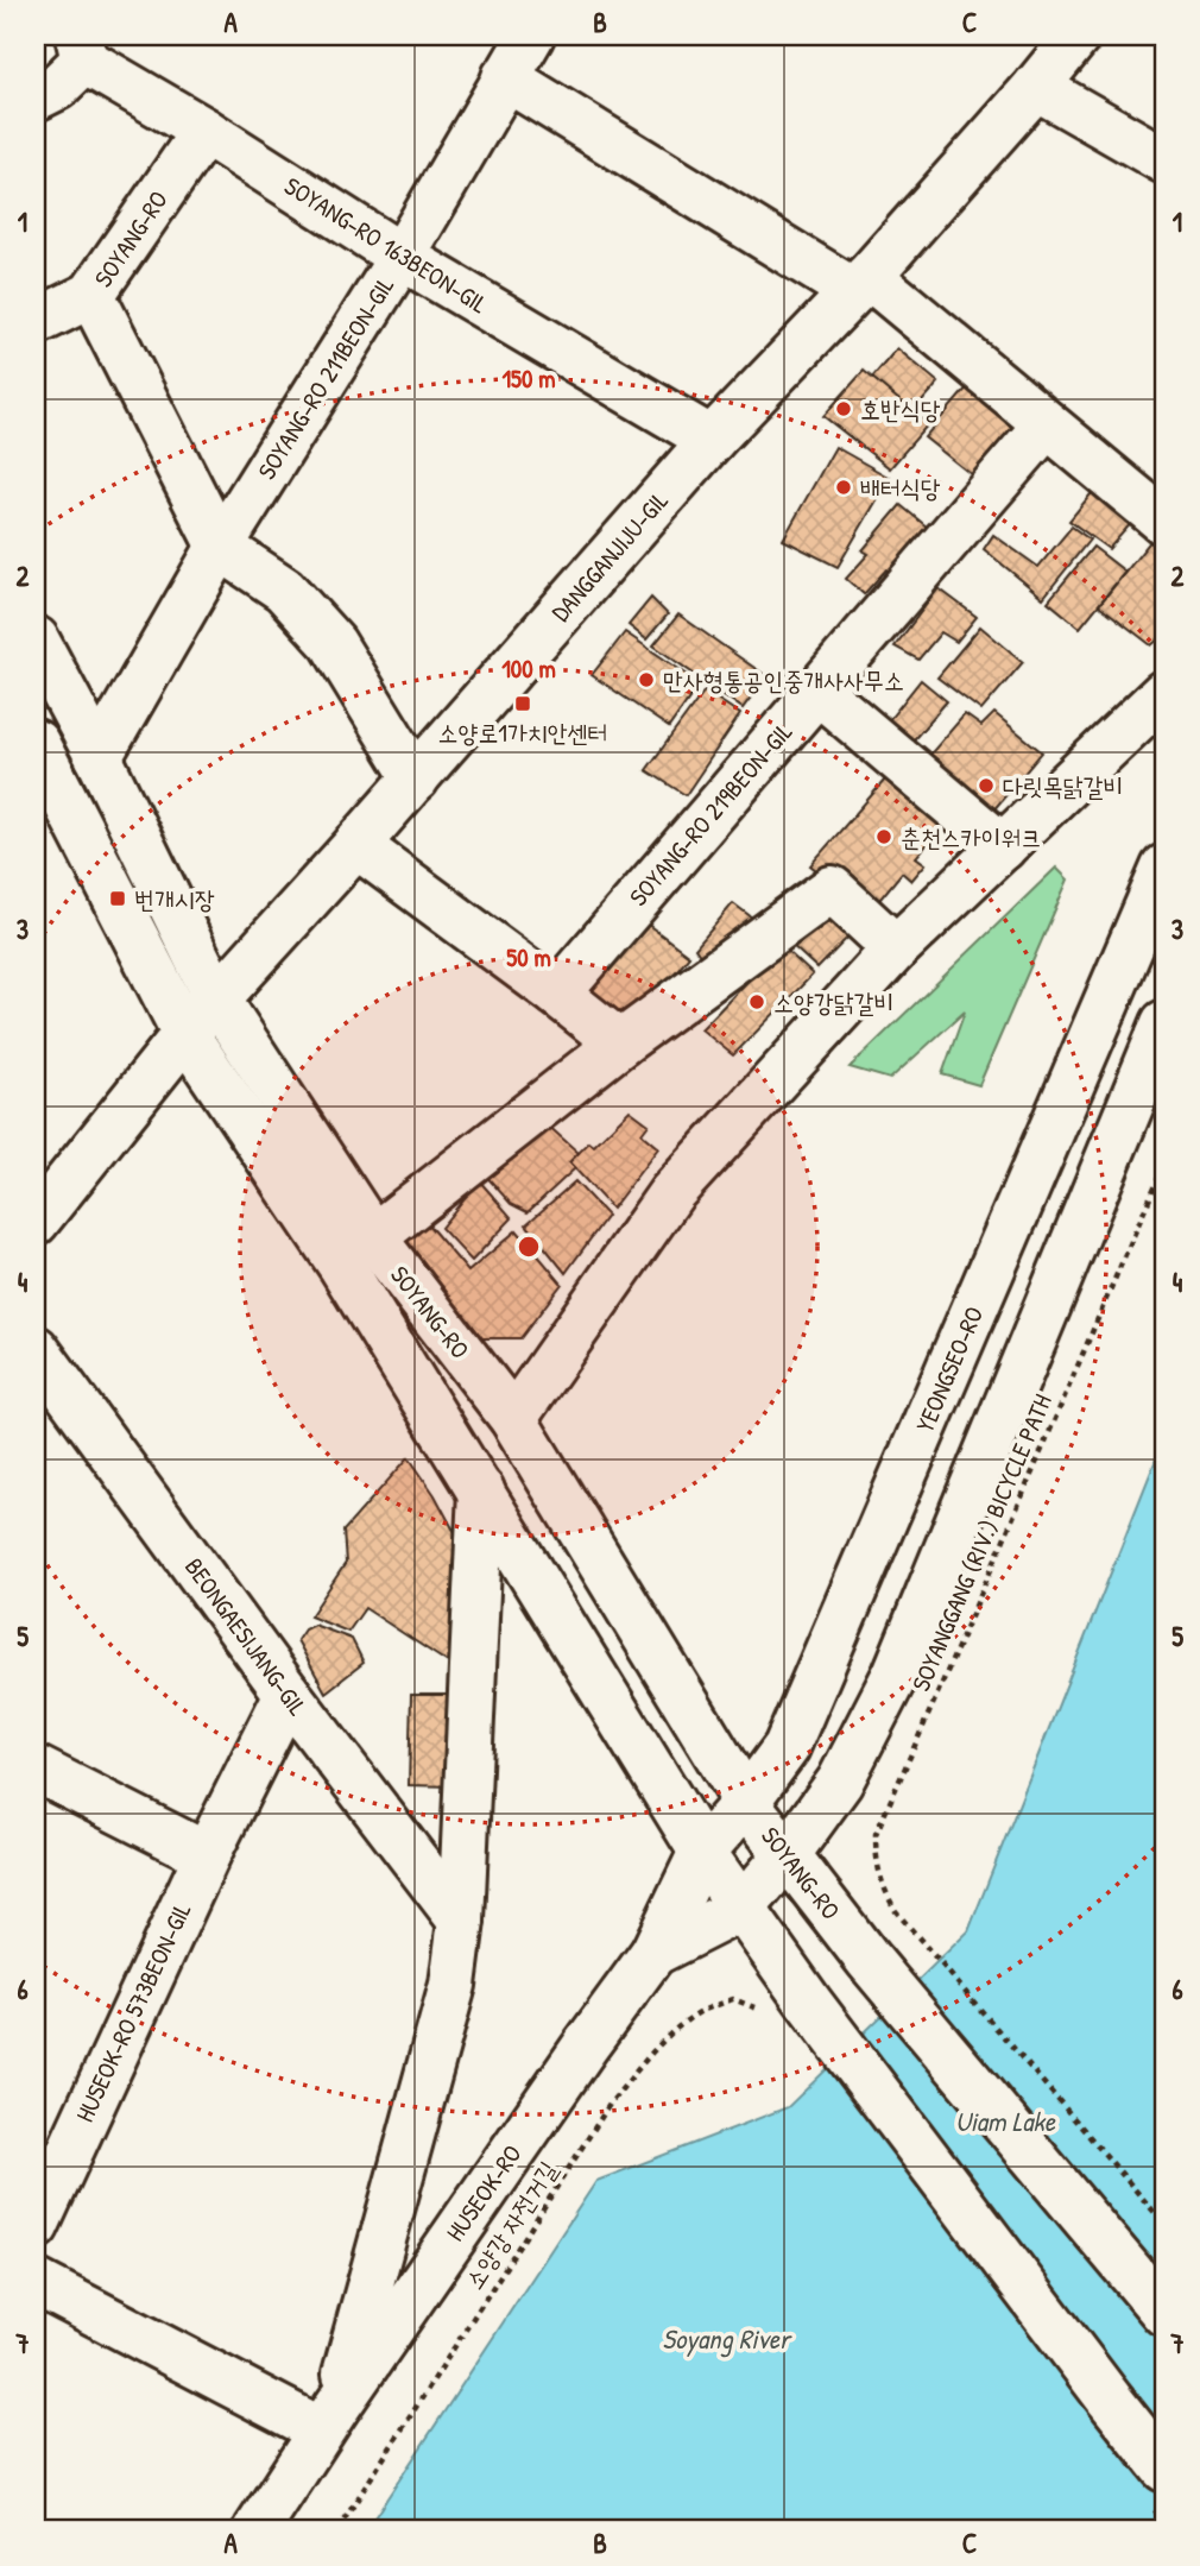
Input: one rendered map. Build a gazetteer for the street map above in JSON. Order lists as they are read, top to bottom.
{
  "streets": {
    "street": [
      "SOYANG-RO",
      "SOYANG-RO 163BEON-GIL",
      "SOYANG-RO 211BEON-GIL",
      "DANGGANJIJU-GIL",
      "SOYANG-RO 219BEON-GIL",
      "YEONGSEO-RO",
      "BEONGAESIJANG-GIL",
      "HUSEOK-RO 573BEON-GIL",
      "HUSEOK-RO"
    ],
    "path": ["SOYANGGANG (RIV.) BICYCLE PATH", "소양강 자전거길"]
  },
  "crossings": [
    ["SOYANG-RO", "SOYANG-RO 163BEON-GIL"],
    ["SOYANG-RO", "SOYANG-RO 211BEON-GIL"],
    ["SOYANG-RO", "DANGGANJIJU-GIL"],
    ["SOYANG-RO", "YEONGSEO-RO"],
    ["SOYANG-RO", "HUSEOK-RO"],
    ["SOYANG-RO 163BEON-GIL", "SOYANG-RO 211BEON-GIL"],
    ["SOYANG-RO 163BEON-GIL", "DANGGANJIJU-GIL"],
    ["YEONGSEO-RO", "HUSEOK-RO"],
    ["BEONGAESIJANG-GIL", "HUSEOK-RO 573BEON-GIL"]
  ],
  "water": ["Uiam Lake", "Soyang River"],
  "places": {
    "other": [
      "호반식당",
      "배터식당",
      "만사형통공인중개사사무소",
      "다릿목닭갈비",
      "춘천스카이워크",
      "소양강닭갈비"
    ],
    "transit": ["소양로1가치안센터", "번개시장"]
  },
  "grid": {
    "columns": ["A", "B", "C"],
    "rows": [
      "1",
      "2",
      "3",
      "4",
      "5",
      "6",
      "7"
    ]
  },
  "rings": ["150 m", "100 m", "50 m"]
}
